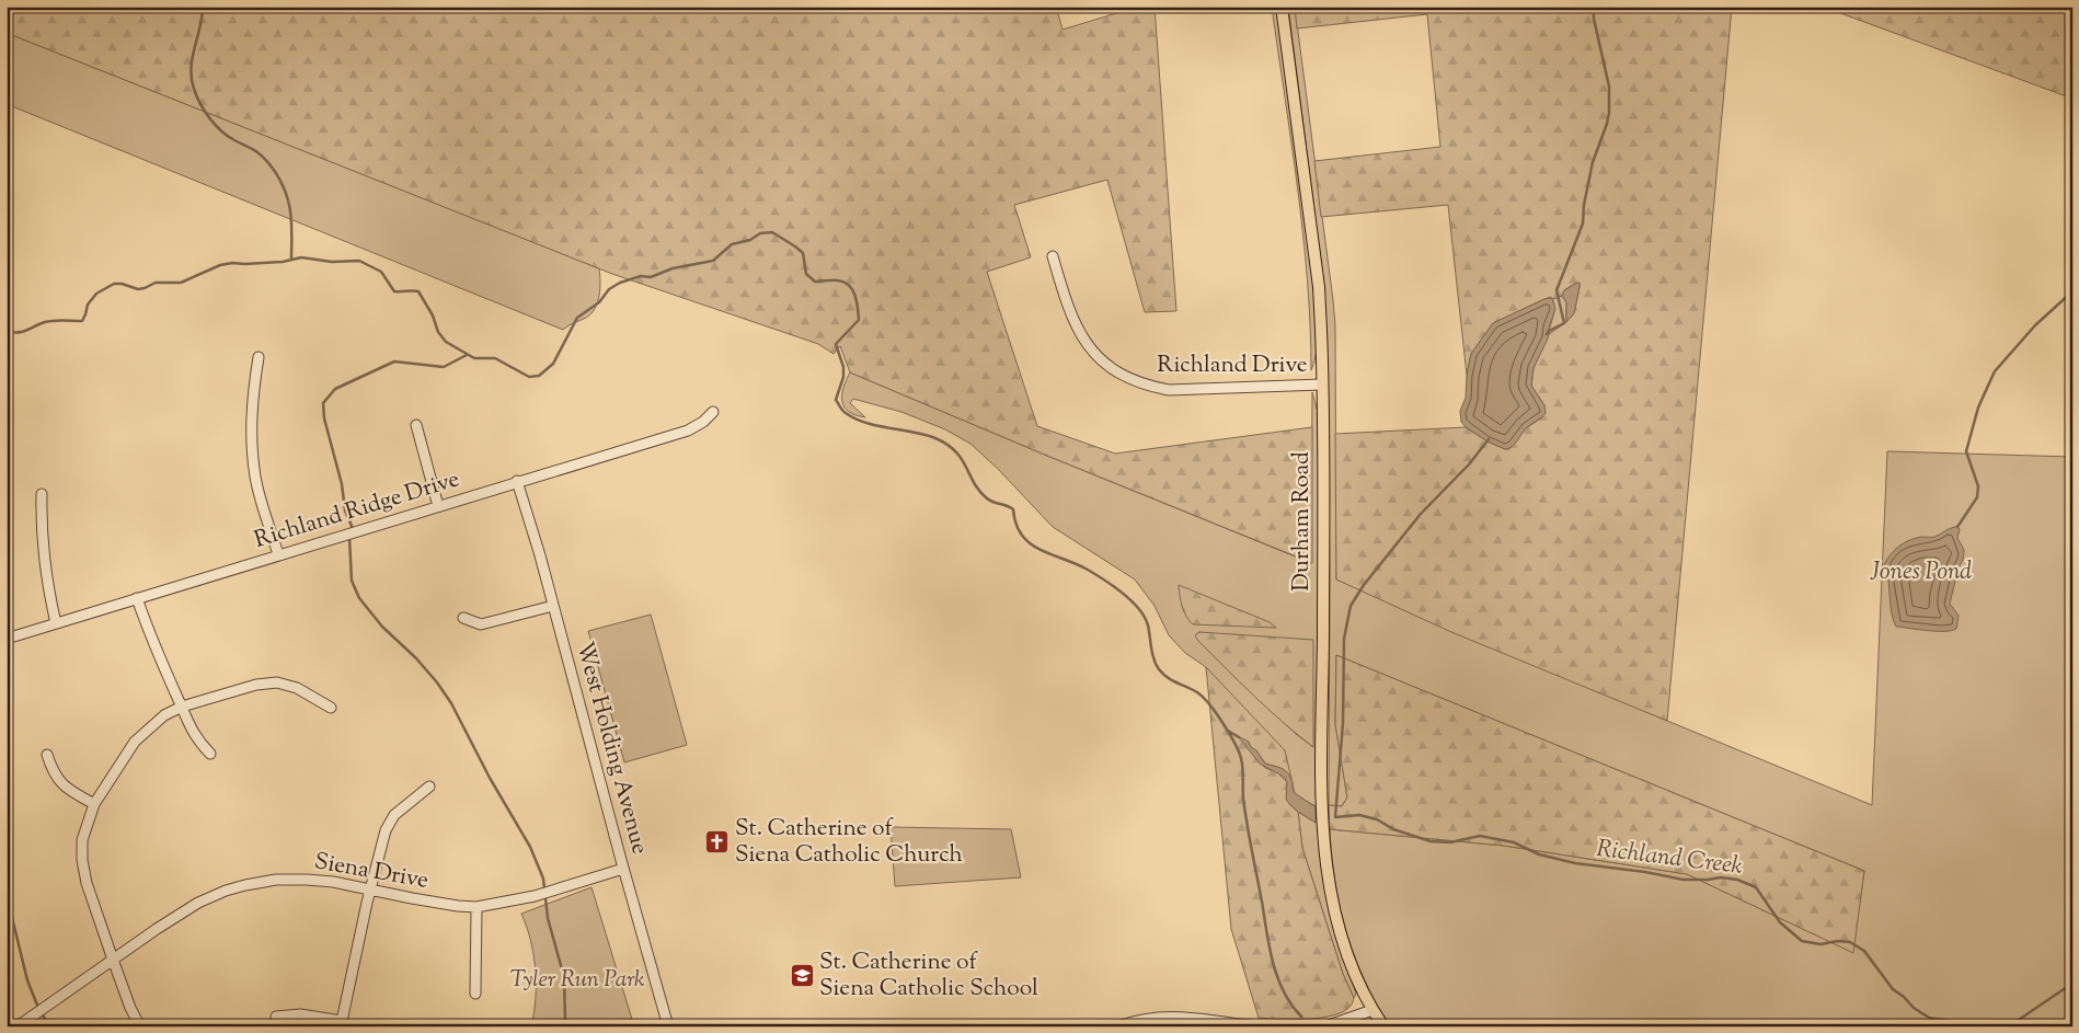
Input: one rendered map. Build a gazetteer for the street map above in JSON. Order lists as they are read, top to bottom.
{
  "streets": {
    "main road": ["Durham Road"],
    "street": [
      "Richland Drive",
      "Richland Ridge Drive",
      "West Holding Avenue",
      "Siena Drive"
    ]
  },
  "crossings": [
    ["Richland Drive", "Durham Road"],
    ["Richland Ridge Drive", "West Holding Avenue"],
    ["West Holding Avenue", "Siena Drive"]
  ],
  "water": ["Jones Pond", "Richland Creek"],
  "parks": ["Tyler Run Park"],
  "places": {
    "church": ["St. Catherine of Siena Catholic Church"],
    "school or university": ["St. Catherine of Siena Catholic School"]
  }
}
